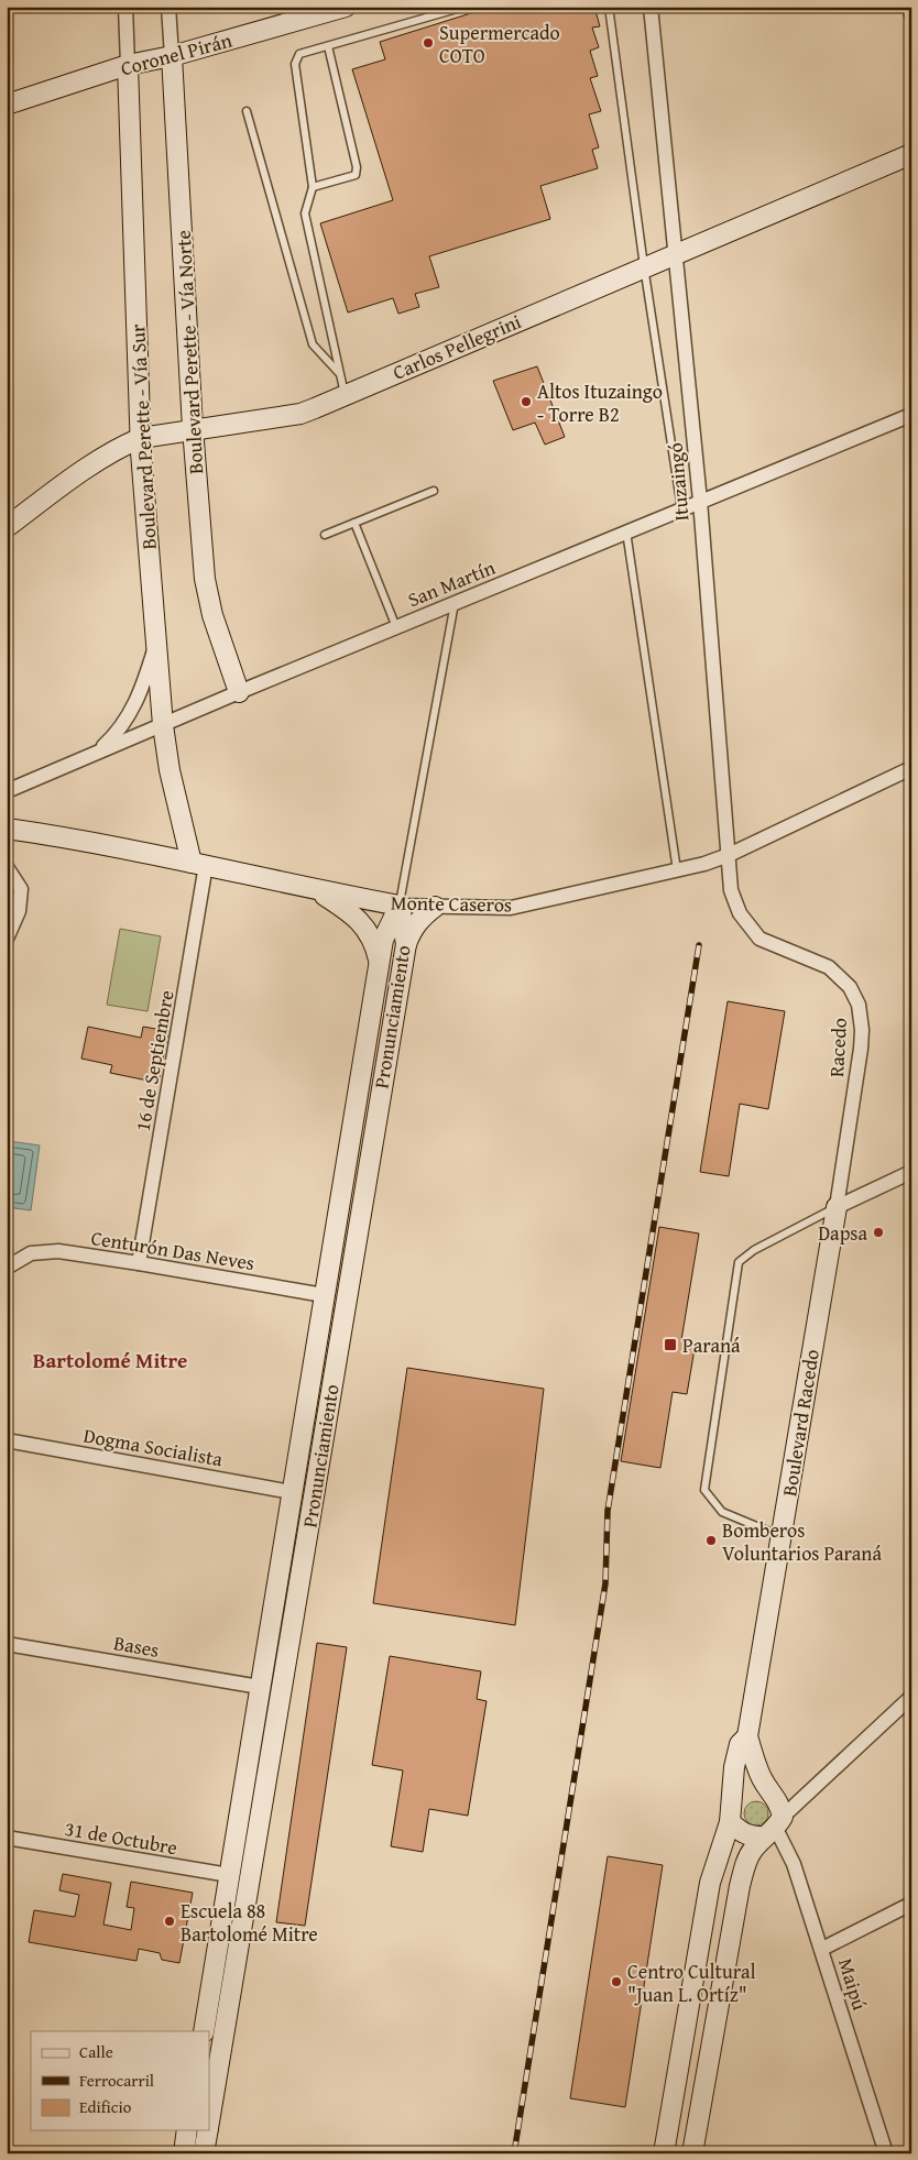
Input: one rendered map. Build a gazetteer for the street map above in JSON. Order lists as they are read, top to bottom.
{
  "streets": {
    "street": [
      "Coronel Pirán",
      "Carlos Pellegrini",
      "Boulevard Perette - Vía Norte",
      "Boulevard Perette - Vía Sur",
      "Ituzaingó",
      "San Martín",
      "Monte Caseros",
      "Pronunciamiento",
      "Racedo",
      "16 de Septiembre",
      "Centurón Das Neves",
      "Boulevard Racedo",
      "Dogma Socialista",
      "Bases",
      "31 de Octubre",
      "Maipú"
    ]
  },
  "crossings": [
    ["Coronel Pirán", "Boulevard Perette - Vía Norte"],
    ["Coronel Pirán", "Boulevard Perette - Vía Sur"],
    ["Carlos Pellegrini", "Boulevard Perette - Vía Norte"],
    ["Carlos Pellegrini", "Boulevard Perette - Vía Sur"],
    ["Carlos Pellegrini", "Ituzaingó"],
    ["Boulevard Perette - Vía Norte", "San Martín"],
    ["Boulevard Perette - Vía Sur", "San Martín"],
    ["Boulevard Perette - Vía Sur", "Monte Caseros"],
    ["Boulevard Perette - Vía Sur", "16 de Septiembre"],
    ["Ituzaingó", "San Martín"],
    ["Ituzaingó", "Monte Caseros"],
    ["Ituzaingó", "Racedo"],
    ["Monte Caseros", "Pronunciamiento"],
    ["Monte Caseros", "Racedo"],
    ["Monte Caseros", "16 de Septiembre"],
    ["Pronunciamiento", "Centurón Das Neves"],
    ["Pronunciamiento", "Dogma Socialista"],
    ["Pronunciamiento", "Bases"],
    ["Pronunciamiento", "31 de Octubre"],
    ["Racedo", "Boulevard Racedo"],
    ["16 de Septiembre", "Centurón Das Neves"],
    ["Boulevard Racedo", "Maipú"]
  ],
  "districts": ["Bartolomé Mitre"],
  "places": {
    "other": [
      "Supermercado COTO",
      "Altos Ituzaingo - Torre B2",
      "Dapsa",
      "Bomberos Voluntarios Paraná",
      "Escuela 88 Bartolomé Mitre",
      "Centro Cultural \"Juan L. Ortíz\""
    ],
    "transit": ["Paraná"]
  },
  "legend": ["Calle", "Ferrocarril", "Edificio"]
}
